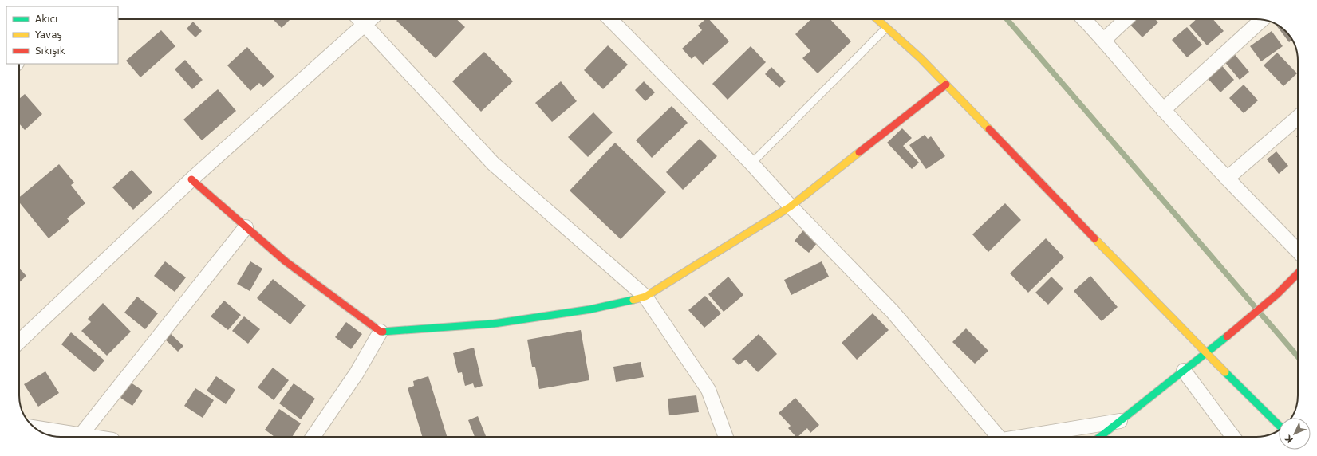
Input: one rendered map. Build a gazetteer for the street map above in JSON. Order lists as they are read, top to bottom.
{
  "legend": ["Akıcı", "Yavaş", "Sıkışık"],
  "north": "bottom left"
}
